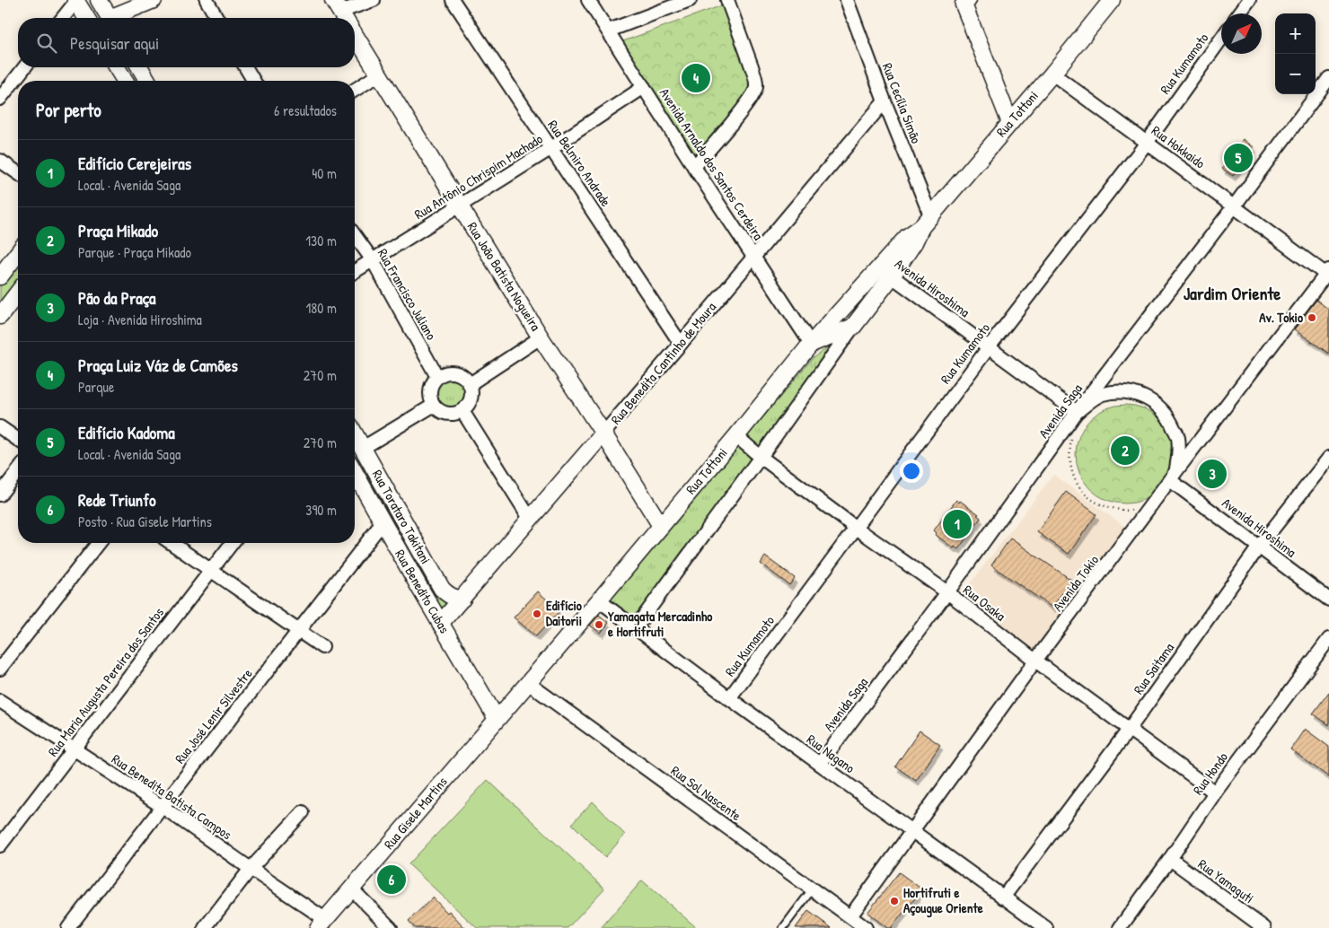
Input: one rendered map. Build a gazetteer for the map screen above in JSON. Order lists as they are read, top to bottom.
{
  "streets": {
    "street": [
      "Rua Kumamoto",
      "Rua Cecília Simão",
      "Rua Tottoni",
      "Rua Hokkaido",
      "Rua Belmiro Andrade",
      "Avenida Arnaldo dos Santos Cerdeira",
      "Rua Antônio Chrispim Machado",
      "Rua João Batista Nogueira",
      "Avenida Hiroshima",
      "Rua Francisco Juliano",
      "Rua Benedita Cantinho de Moura",
      "Avenida Saga",
      "Rua Torataro Takitani",
      "Avenida Tokio",
      "Rua Benedito Cubas",
      "Rua Osaka",
      "Rua Saitama",
      "Rua Maria Augusta Pereira dos Santos",
      "Rua José Lenir Silvestre",
      "Rua Nagano",
      "Rua Hondo",
      "Rua Sol Nascente",
      "Rua Benedita Batista Campos",
      "Rua Gisele Martins",
      "Rua Yamaguti"
    ]
  },
  "crossings": [
    ["Rua Kumamoto", "Rua Hokkaido"],
    ["Rua Kumamoto", "Avenida Hiroshima"],
    ["Rua Kumamoto", "Rua Osaka"],
    ["Rua Kumamoto", "Rua Nagano"],
    ["Rua Cecília Simão", "Rua Tottoni"],
    ["Rua Cecília Simão", "Rua Benedita Cantinho de Moura"],
    ["Rua Tottoni", "Rua Hokkaido"],
    ["Rua Tottoni", "Avenida Arnaldo dos Santos Cerdeira"],
    ["Rua Tottoni", "Rua João Batista Nogueira"],
    ["Rua Tottoni", "Avenida Hiroshima"],
    ["Rua Tottoni", "Rua Benedito Cubas"],
    ["Rua Tottoni", "Rua Osaka"],
    ["Rua Tottoni", "Rua Nagano"],
    ["Rua Tottoni", "Rua Sol Nascente"],
    ["Rua Tottoni", "Rua Gisele Martins"],
    ["Rua Hokkaido", "Avenida Saga"],
    ["Rua Hokkaido", "Avenida Tokio"],
    ["Rua Belmiro Andrade", "Rua Antônio Chrispim Machado"],
    ["Rua Belmiro Andrade", "Rua Benedita Cantinho de Moura"],
    ["Avenida Arnaldo dos Santos Cerdeira", "Rua Antônio Chrispim Machado"],
    ["Avenida Arnaldo dos Santos Cerdeira", "Rua Benedita Cantinho de Moura"],
    ["Rua Antônio Chrispim Machado", "Rua João Batista Nogueira"],
    ["Rua Antônio Chrispim Machado", "Rua Francisco Juliano"],
    ["Rua João Batista Nogueira", "Rua Benedita Cantinho de Moura"],
    ["Avenida Hiroshima", "Avenida Saga"],
    ["Avenida Hiroshima", "Avenida Tokio"],
    ["Avenida Hiroshima", "Rua Saitama"],
    ["Rua Benedita Cantinho de Moura", "Rua Torataro Takitani"],
    ["Rua Benedita Cantinho de Moura", "Rua Benedito Cubas"],
    ["Avenida Saga", "Rua Osaka"],
    ["Avenida Saga", "Rua Nagano"],
    ["Avenida Tokio", "Rua Osaka"],
    ["Avenida Tokio", "Rua Nagano"],
    ["Avenida Tokio", "Rua Sol Nascente"],
    ["Rua Benedito Cubas", "Rua José Lenir Silvestre"],
    ["Rua Benedito Cubas", "Rua Gisele Martins"],
    ["Rua Osaka", "Rua Saitama"],
    ["Rua Osaka", "Rua Hondo"],
    ["Rua Saitama", "Rua Nagano"],
    ["Rua Maria Augusta Pereira dos Santos", "Rua Benedita Batista Campos"],
    ["Rua José Lenir Silvestre", "Rua Benedita Batista Campos"],
    ["Rua Hondo", "Rua Yamaguti"],
    ["Rua Benedita Batista Campos", "Rua Gisele Martins"]
  ],
  "districts": ["Jardim Oriente"],
  "places": [
    "Av. Tokio",
    "Edifício Daitorii",
    "Yamagata Mercadinho e Hortifruti",
    "Hortifruti e Açougue Oriente"
  ],
  "north": "top right",
  "page": {
    "map_buttons": ["+", "−"],
    "search": "Pesquisar aqui",
    "pins": [
      "4",
      "5",
      "2",
      "3",
      "1",
      "6"
    ],
    "heading": ["Por perto", "6 resultados"],
    "list": [
      {
        "mark": "1",
        "name": "Edifício Cerejeiras",
        "note": "Local · Avenida Saga",
        "value": "40 m"
      },
      {
        "mark": "2",
        "name": "Praça Mikado",
        "note": "Parque · Praça Mikado",
        "value": "130 m"
      },
      {
        "mark": "3",
        "name": "Pão da Praça",
        "note": "Loja · Avenida Hiroshima",
        "value": "180 m"
      },
      {
        "mark": "4",
        "name": "Praça Luiz Váz de Camões",
        "note": "Parque",
        "value": "270 m"
      },
      {
        "mark": "5",
        "name": "Edifício Kadoma",
        "note": "Local · Avenida Saga",
        "value": "270 m"
      },
      {
        "mark": "6",
        "name": "Rede Triunfo",
        "note": "Posto · Rua Gisele Martins",
        "value": "390 m"
      }
    ]
  }
}
